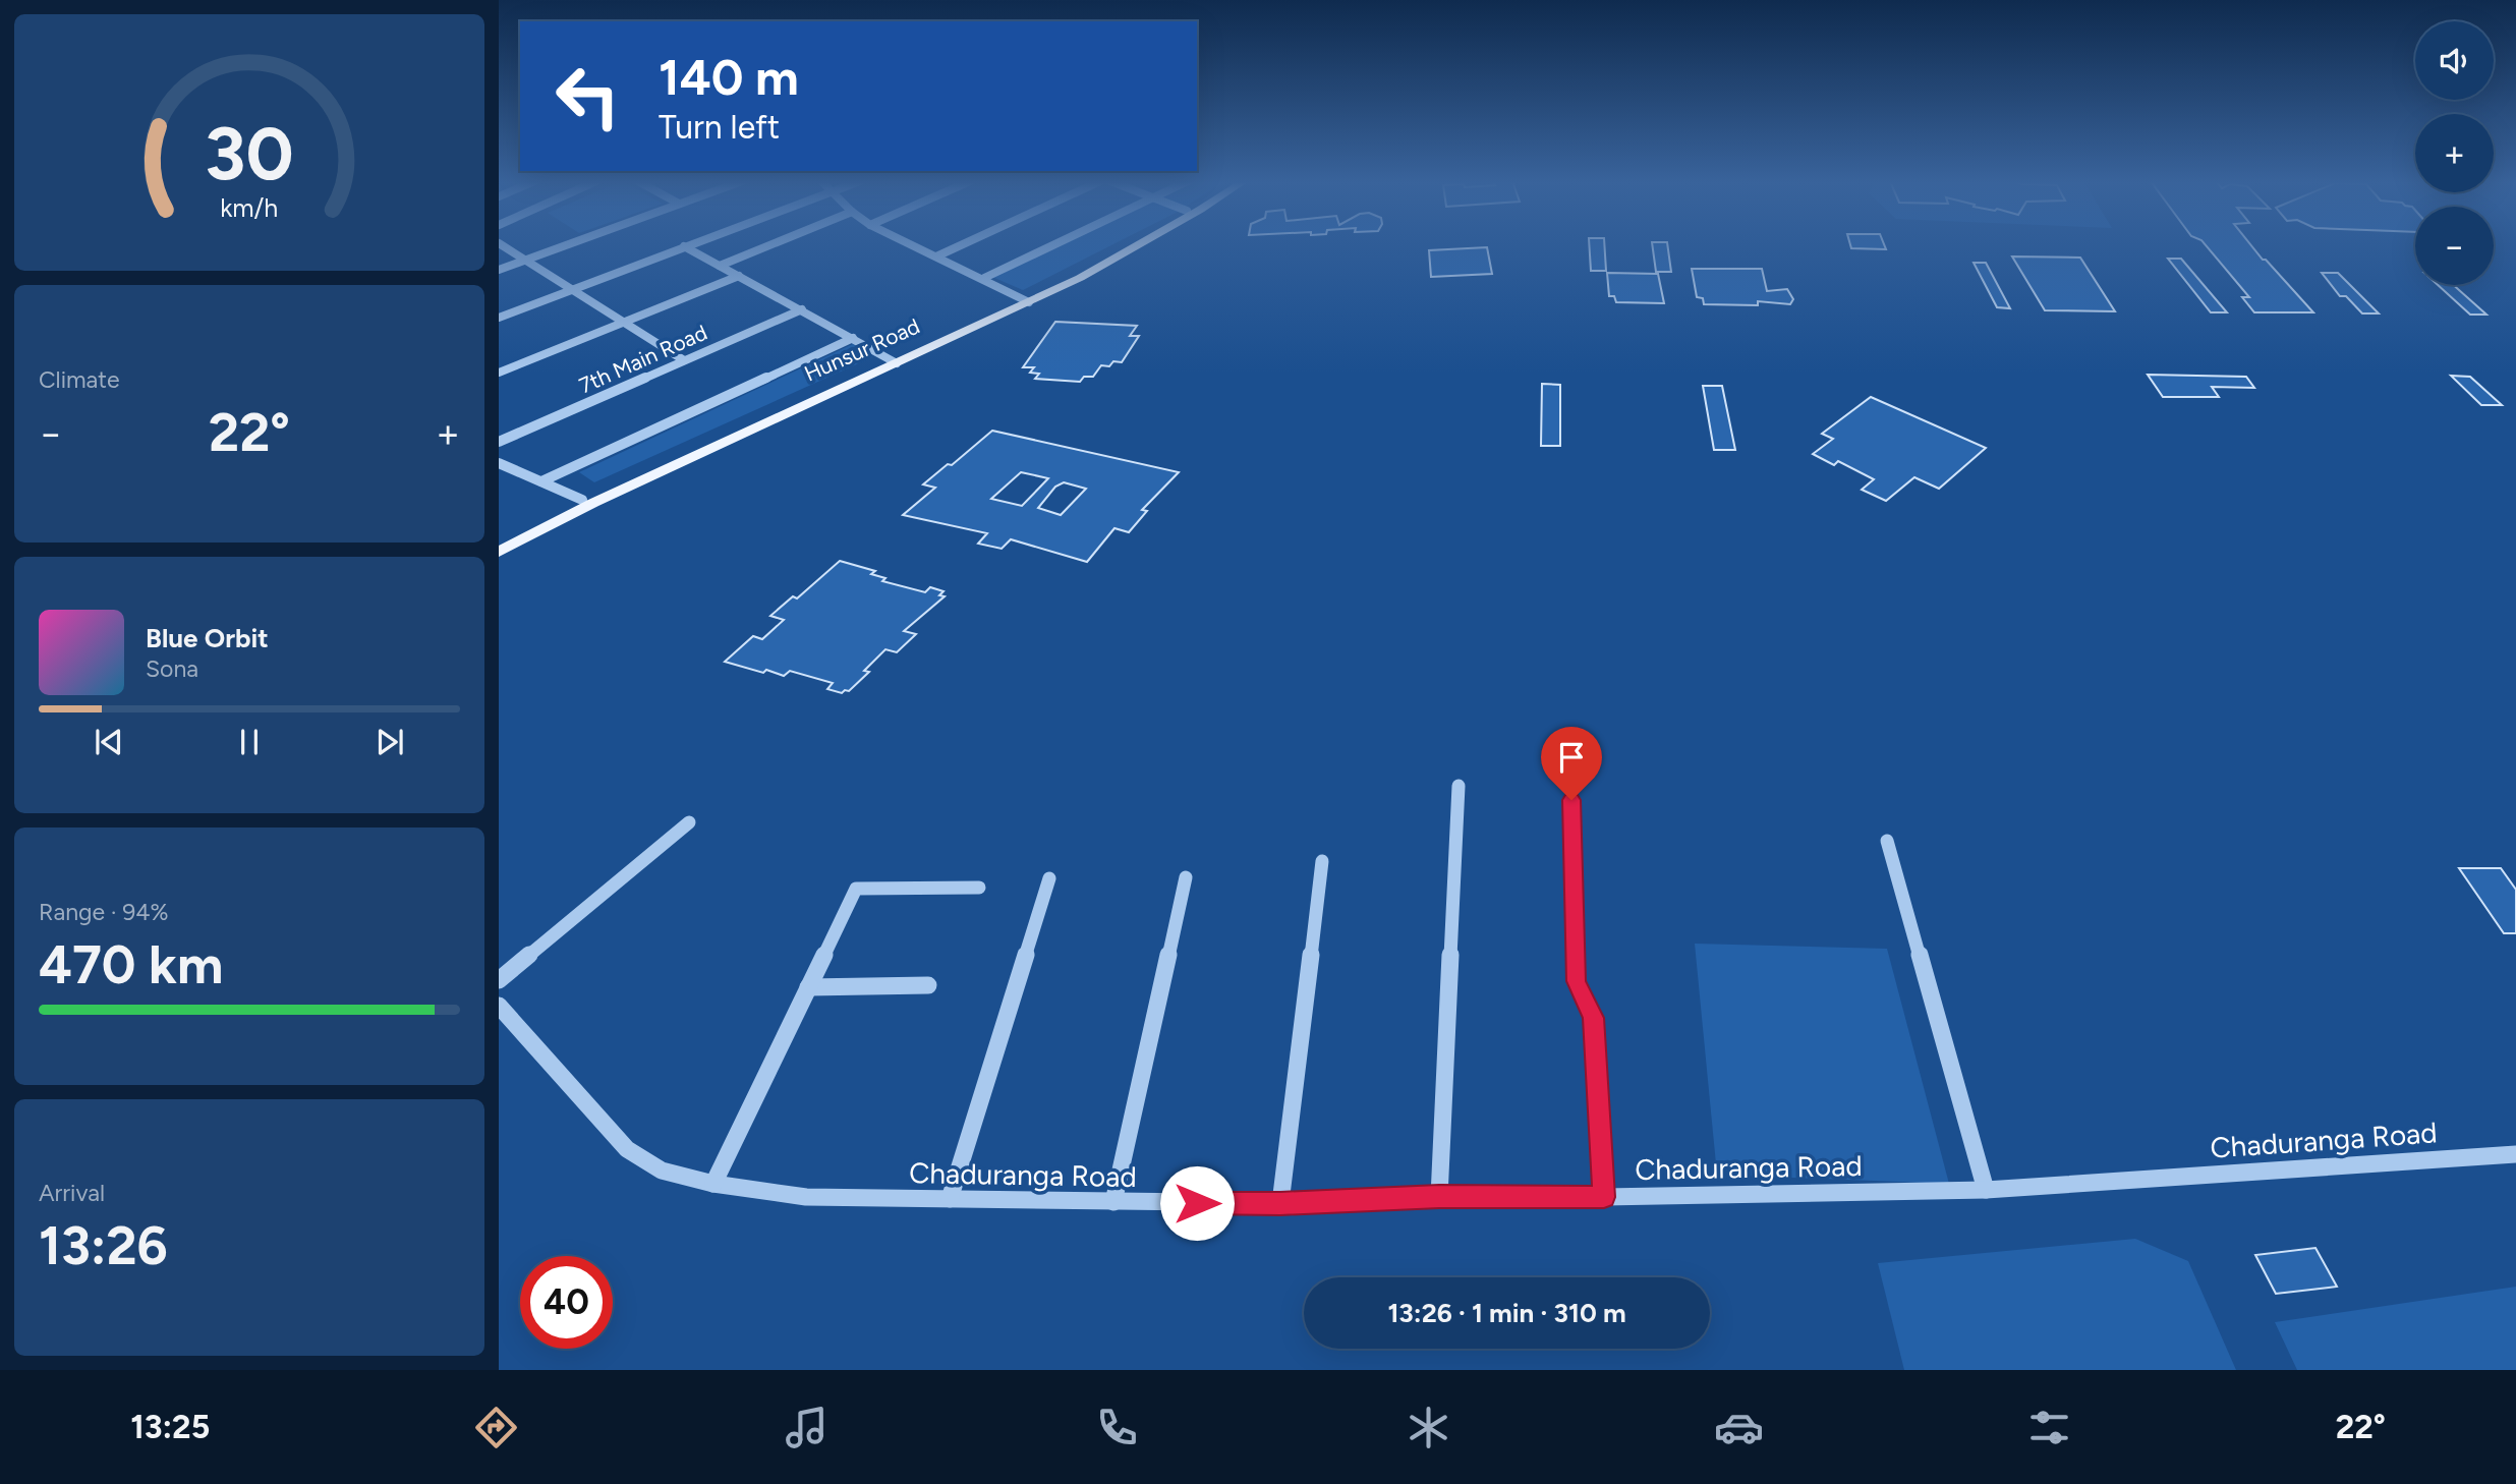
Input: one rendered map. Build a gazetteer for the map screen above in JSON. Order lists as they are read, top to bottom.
{
  "streets": {
    "main road": ["Hunsur Road"],
    "street": ["7th Main Road", "Chaduranga Road"]
  },
  "page": {
    "map_buttons": ["+", "−"],
    "turn": ["140 m", "Turn left"],
    "tile": [
      "Climate",
      ["Range · 94%", "470 km"],
      ["Arrival", "13:26"]
    ],
    "heat": ["−", "22°", "+"],
    "song": ["Blue Orbit", "Sona"],
    "limit": "40",
    "trip": "13:26 · 1 min · 310 m",
    "tabs": ["13:25", "22°"],
    "gauge": ["30", "km/h"]
  }
}
